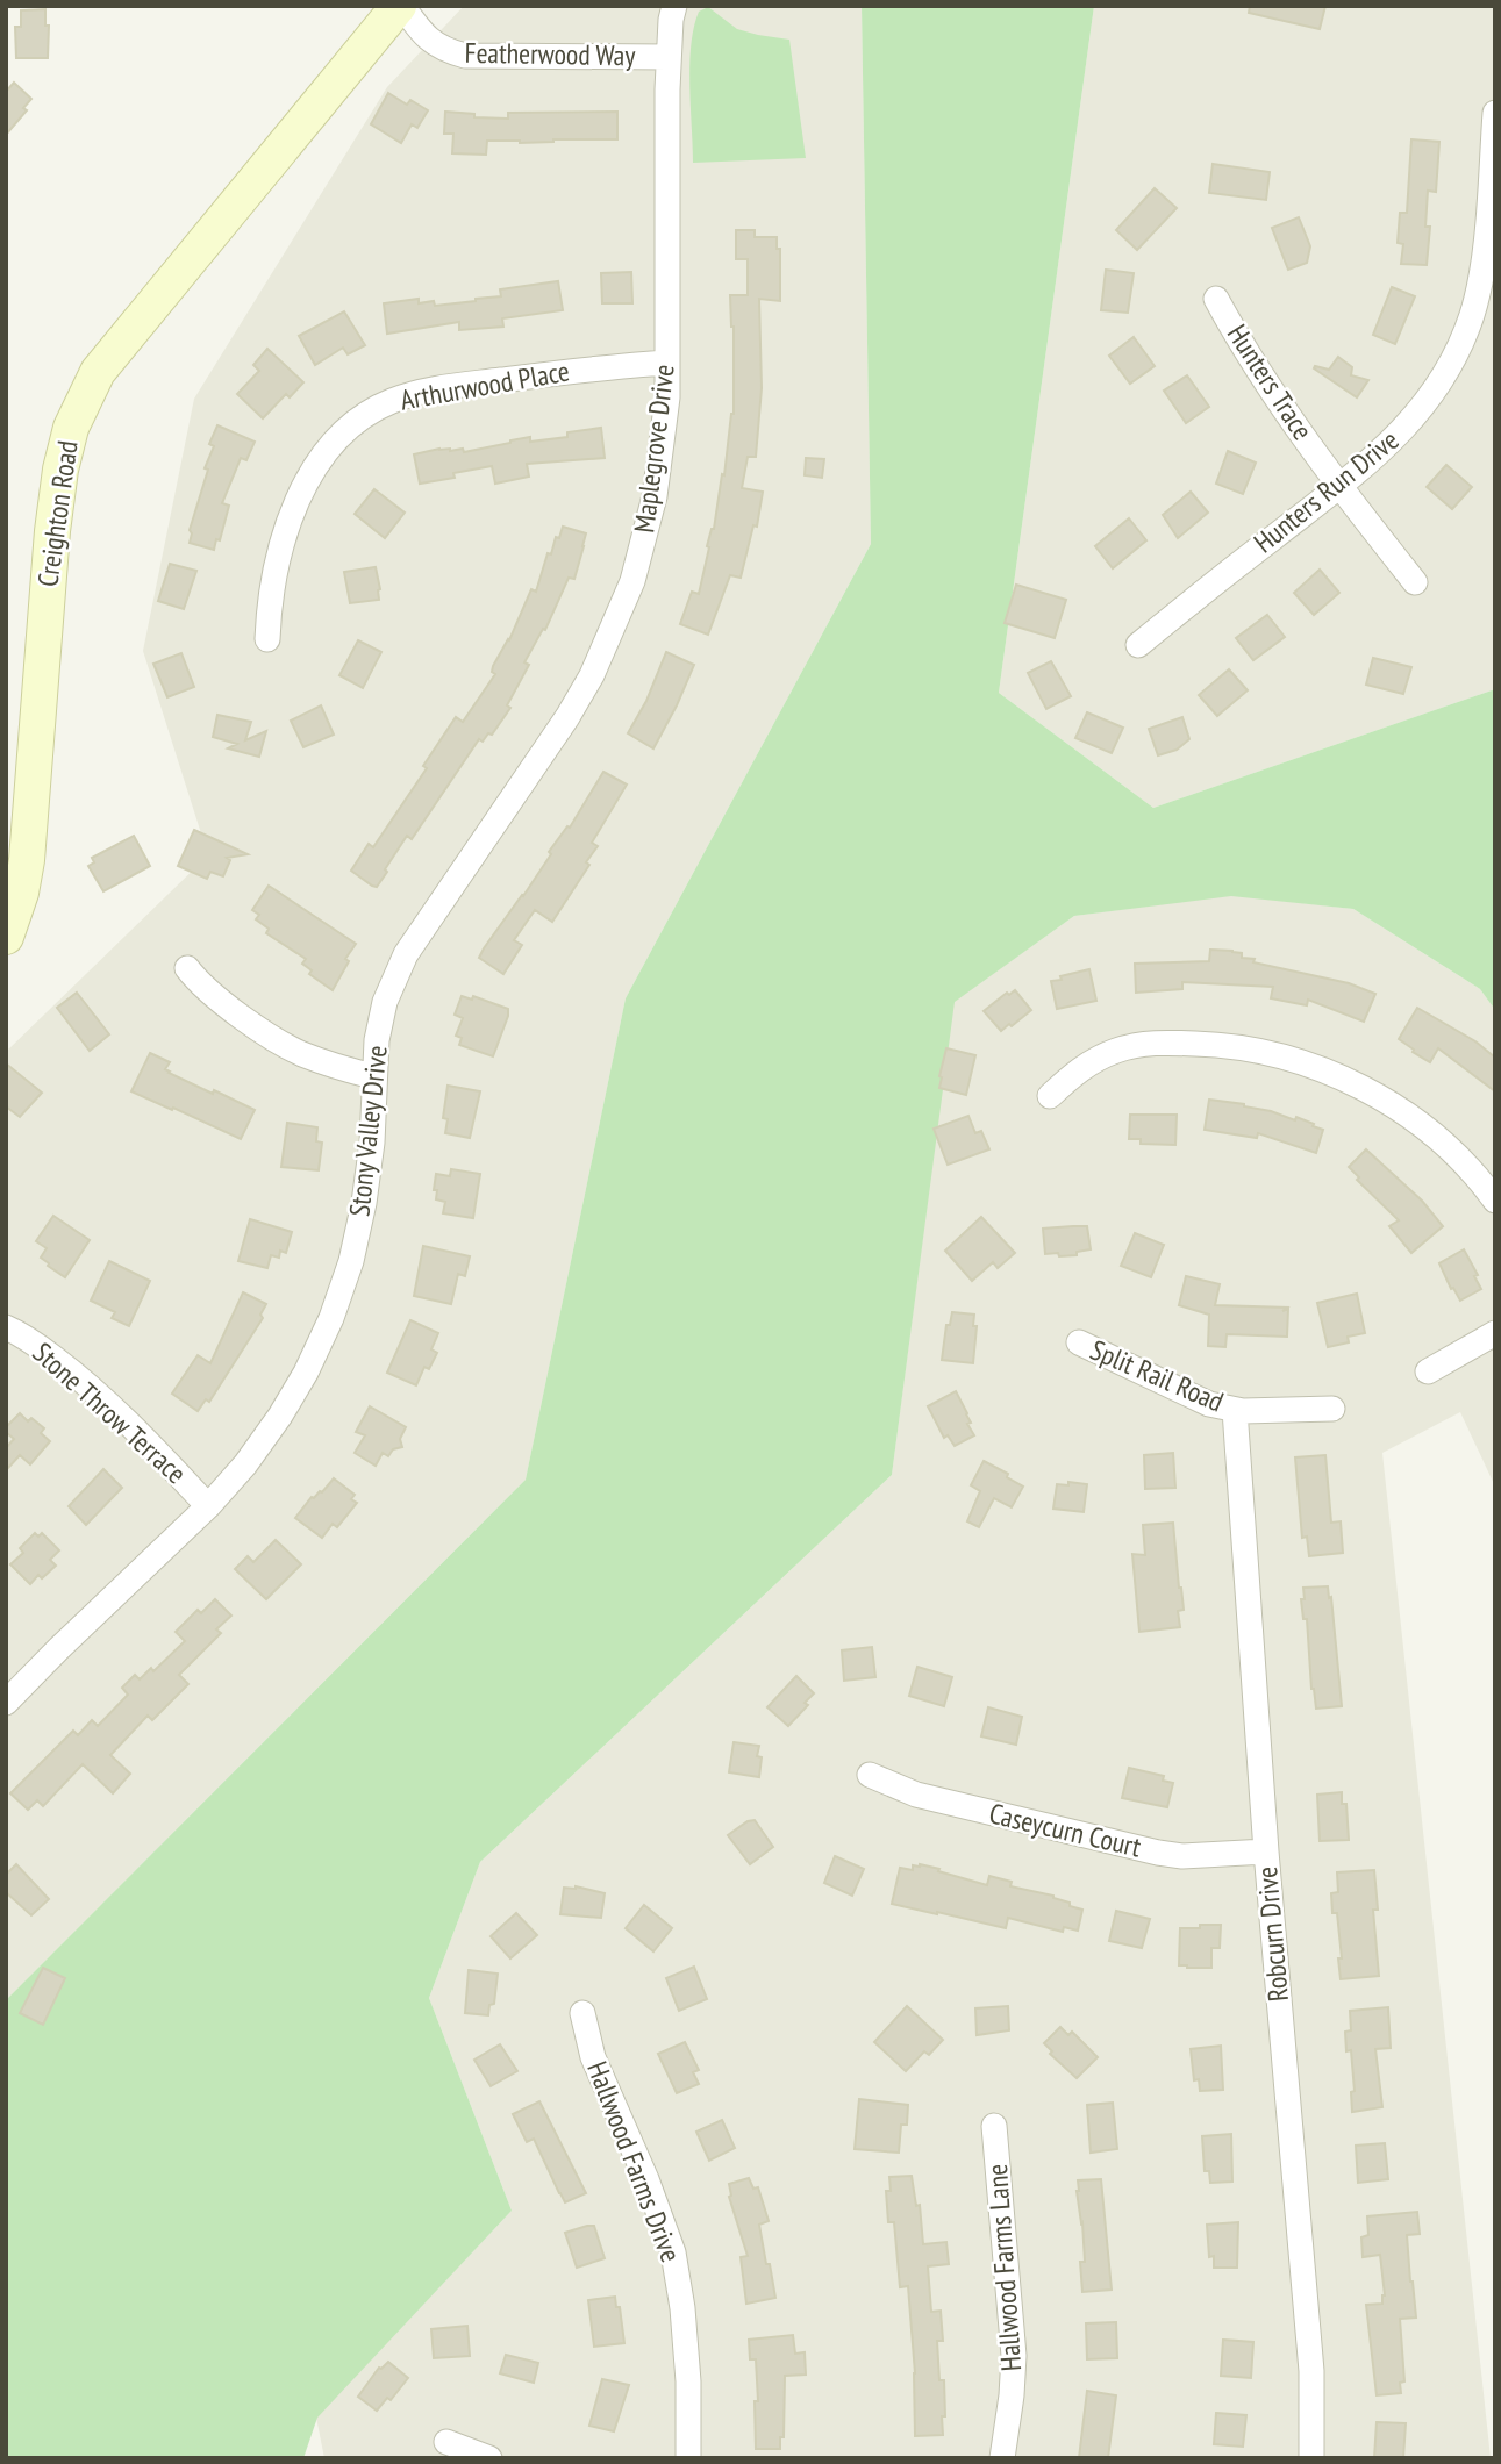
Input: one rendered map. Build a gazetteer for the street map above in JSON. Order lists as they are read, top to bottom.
{
  "streets": {
    "main road": ["Creighton Road"],
    "street": [
      "Featherwood Way",
      "Hunters Trace",
      "Arthurwood Place",
      "Maplegrove Drive",
      "Hunters Run Drive",
      "Stony Valley Drive",
      "Split Rail Road",
      "Stone Throw Terrace",
      "Caseycurn Court",
      "Robcurn Drive",
      "Hallwood Farms Drive",
      "Hallwood Farms Lane"
    ]
  },
  "crossings": [
    ["Featherwood Way", "Maplegrove Drive"],
    ["Featherwood Way", "Creighton Road"],
    ["Hunters Trace", "Hunters Run Drive"],
    ["Arthurwood Place", "Maplegrove Drive"],
    ["Maplegrove Drive", "Stony Valley Drive"],
    ["Stony Valley Drive", "Stone Throw Terrace"],
    ["Split Rail Road", "Robcurn Drive"],
    ["Caseycurn Court", "Robcurn Drive"]
  ]
}
